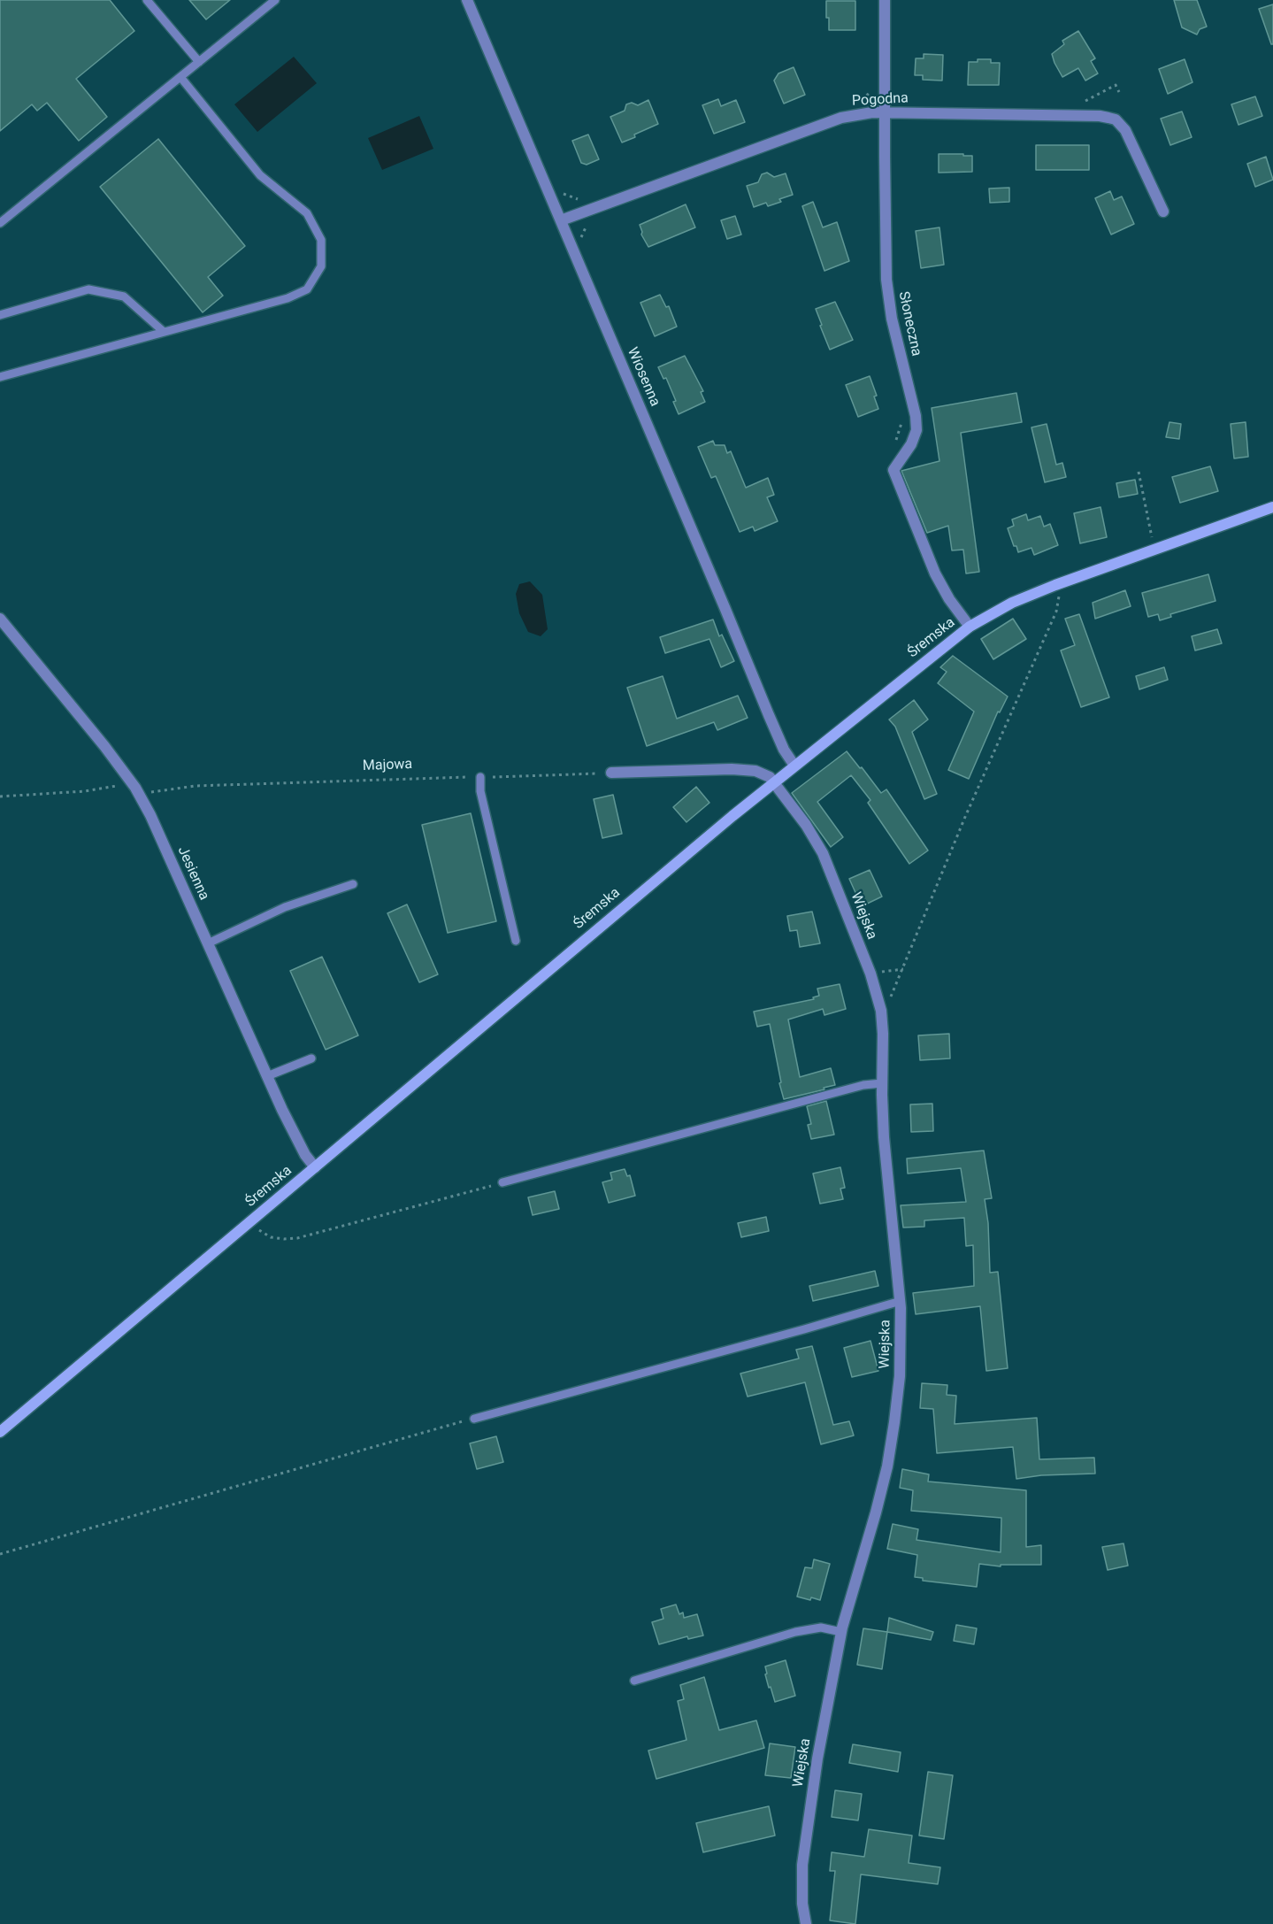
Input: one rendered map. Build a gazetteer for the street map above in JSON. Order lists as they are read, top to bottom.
{
  "streets": {
    "main road": ["Śremska"],
    "street": [
      "Pogodna",
      "Słoneczna",
      "Wiosenna",
      "Jesienna",
      "Wiejska"
    ],
    "path": ["Majowa"]
  },
  "crossings": [
    ["Pogodna", "Słoneczna"],
    ["Pogodna", "Wiosenna"],
    ["Słoneczna", "Śremska"],
    ["Wiosenna", "Śremska"],
    ["Śremska", "Jesienna"],
    ["Śremska", "Wiejska"],
    ["Majowa", "Jesienna"]
  ]
}
